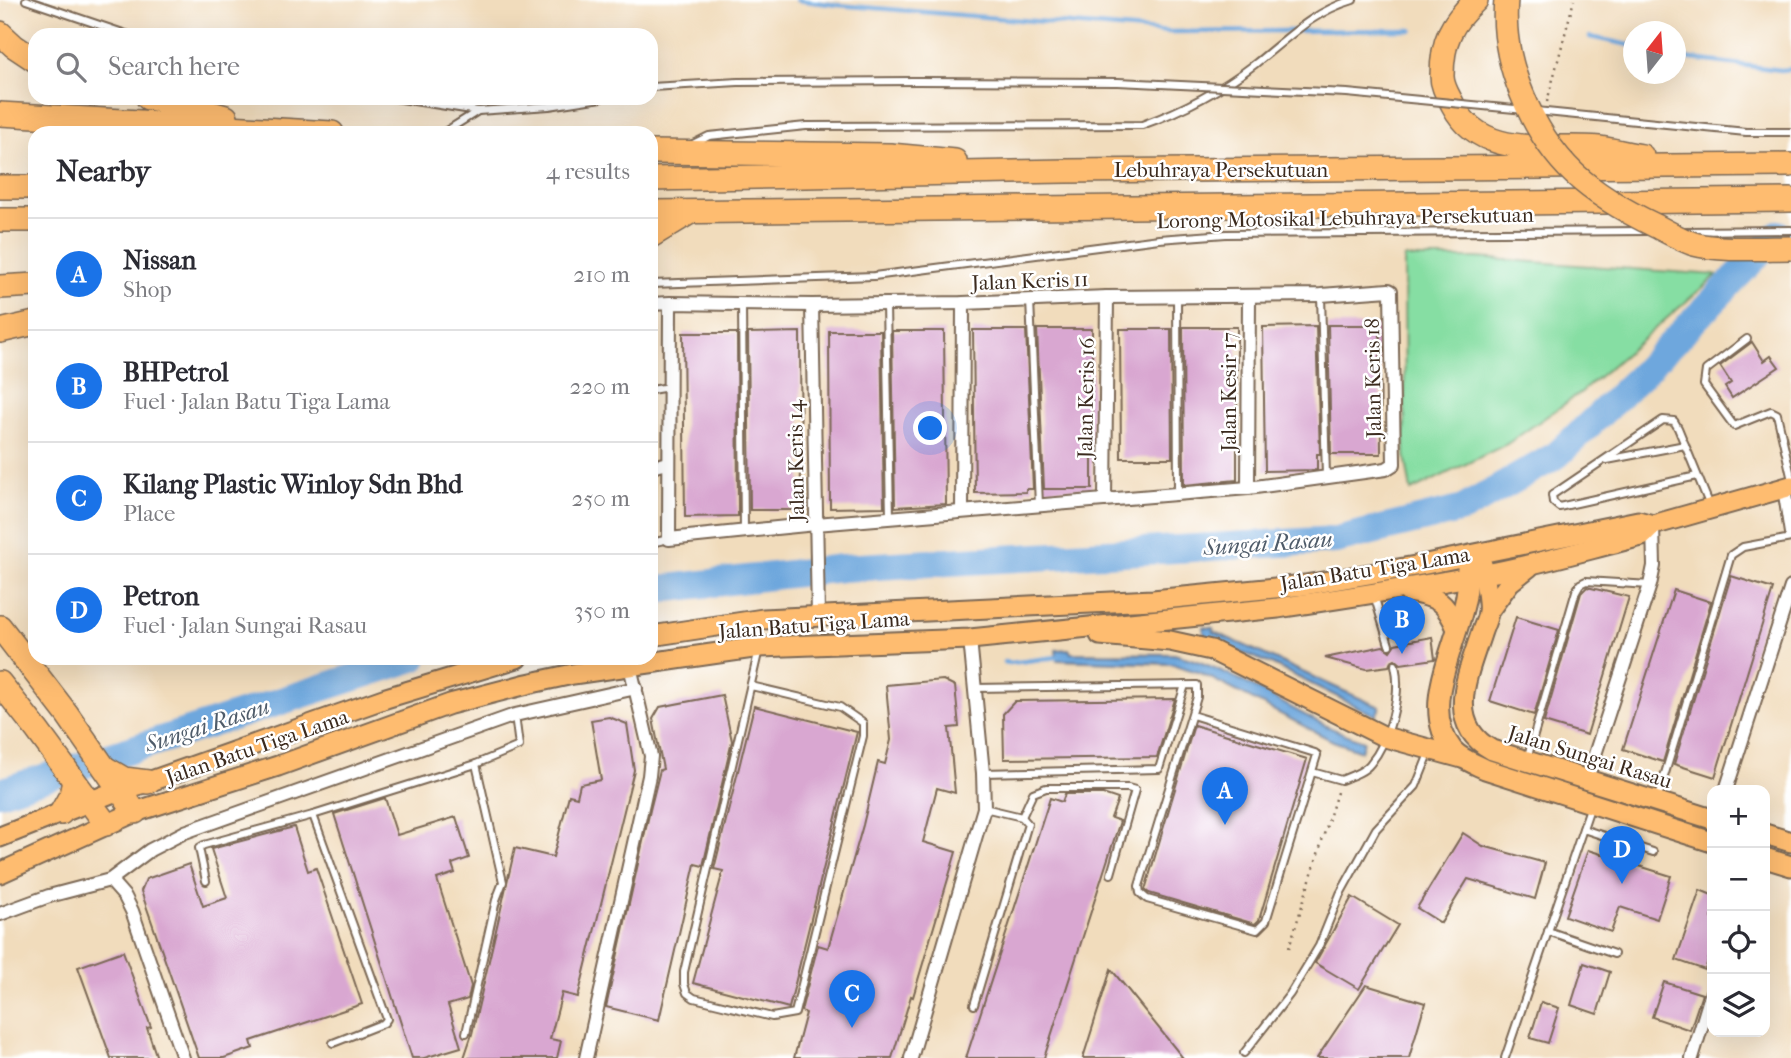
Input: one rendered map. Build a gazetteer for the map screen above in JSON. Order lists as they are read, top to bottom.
{
  "streets": {
    "highway": ["Lebuhraya Persekutuan"],
    "main road": ["Jalan Batu Tiga Lama", "Jalan Sungai Rasau"],
    "street": [
      "Jalan Keris 11",
      "Jalan Keris 18",
      "Jalan Kesir 17",
      "Jalan Keris 16",
      "Jalan Keris 14"
    ],
    "lane": ["Lorong Motosikal Lebuhraya Persekutuan"]
  },
  "crossings": [
    ["Jalan Keris 11", "Jalan Keris 18"],
    ["Jalan Keris 11", "Jalan Kesir 17"],
    ["Jalan Keris 11", "Jalan Keris 16"],
    ["Jalan Keris 11", "Jalan Keris 14"],
    ["Jalan Keris 14", "Jalan Batu Tiga Lama"],
    ["Jalan Batu Tiga Lama", "Jalan Sungai Rasau"]
  ],
  "water": ["Sungai Rasau"],
  "north": "top",
  "page": {
    "search": "Search here",
    "heading": ["Nearby", "4 results"],
    "list": [
      {
        "mark": "A",
        "name": "Nissan",
        "note": "Shop",
        "value": "210 m"
      },
      {
        "mark": "B",
        "name": "BHPetrol",
        "note": "Fuel · Jalan Batu Tiga Lama",
        "value": "220 m"
      },
      {
        "mark": "C",
        "name": "Kilang Plastic Winloy Sdn Bhd",
        "note": "Place",
        "value": "250 m"
      },
      {
        "mark": "D",
        "name": "Petron",
        "note": "Fuel · Jalan Sungai Rasau",
        "value": "350 m"
      }
    ],
    "pins": [
      "B",
      "A",
      "D",
      "C"
    ],
    "map_buttons": ["+", "−"]
  }
}
